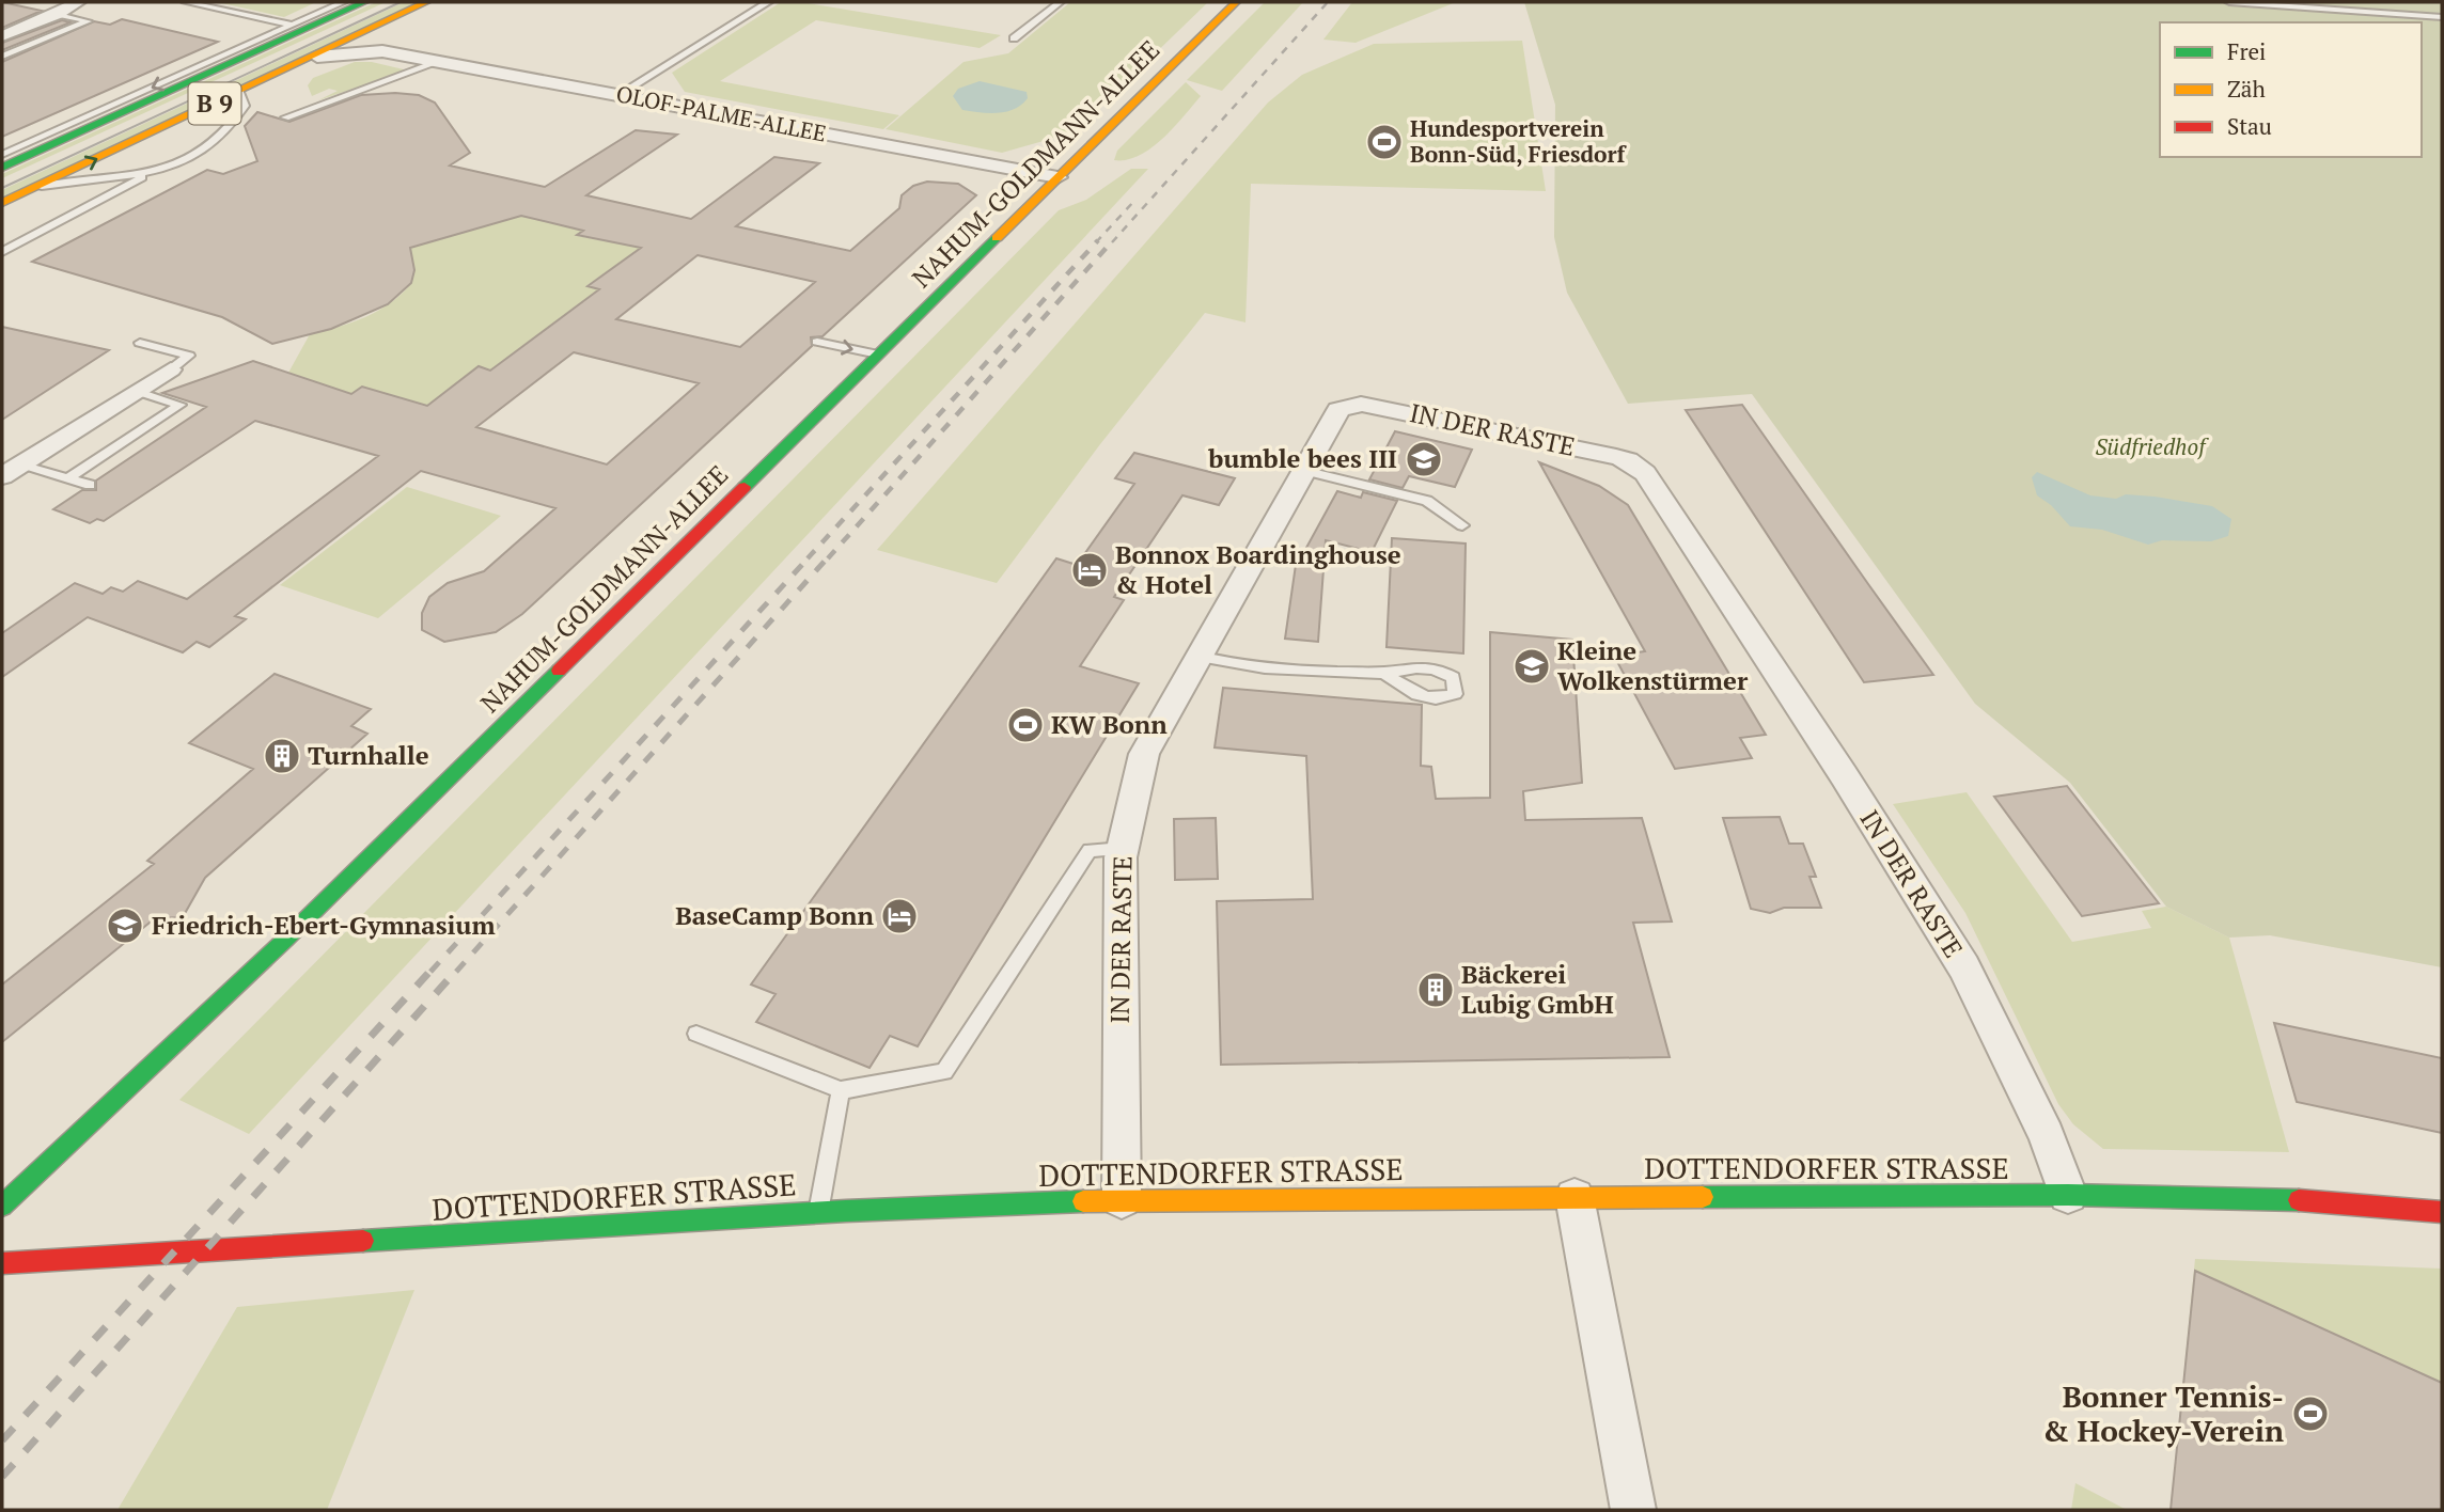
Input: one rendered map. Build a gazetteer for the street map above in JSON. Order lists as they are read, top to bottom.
{
  "streets": {
    "main road": ["B 9", "NAHUM-GOLDMANN-ALLEE", "DOTTENDORFER STRASSE"],
    "street": ["OLOF-PALME-ALLEE", "IN DER RASTE"]
  },
  "crossings": [
    ["B 9", "OLOF-PALME-ALLEE"],
    ["OLOF-PALME-ALLEE", "NAHUM-GOLDMANN-ALLEE"],
    ["IN DER RASTE", "DOTTENDORFER STRASSE"]
  ],
  "parks": ["Südfriedhof"],
  "places": {
    "sports": ["Hundesportverein Bonn-Süd, Friesdorf", "KW Bonn", "Bonner Tennis- & Hockey-Verein"],
    "school or university": ["bumble bees III", "Kleine Wolkenstürmer", "Friedrich-Ebert-Gymnasium"],
    "hotel": ["Bonnox Boardinghouse & Hotel", "BaseCamp Bonn"],
    "building": ["Turnhalle", "Bäckerei Lubig GmbH"]
  },
  "legend": ["Frei", "Zäh", "Stau"]
}
